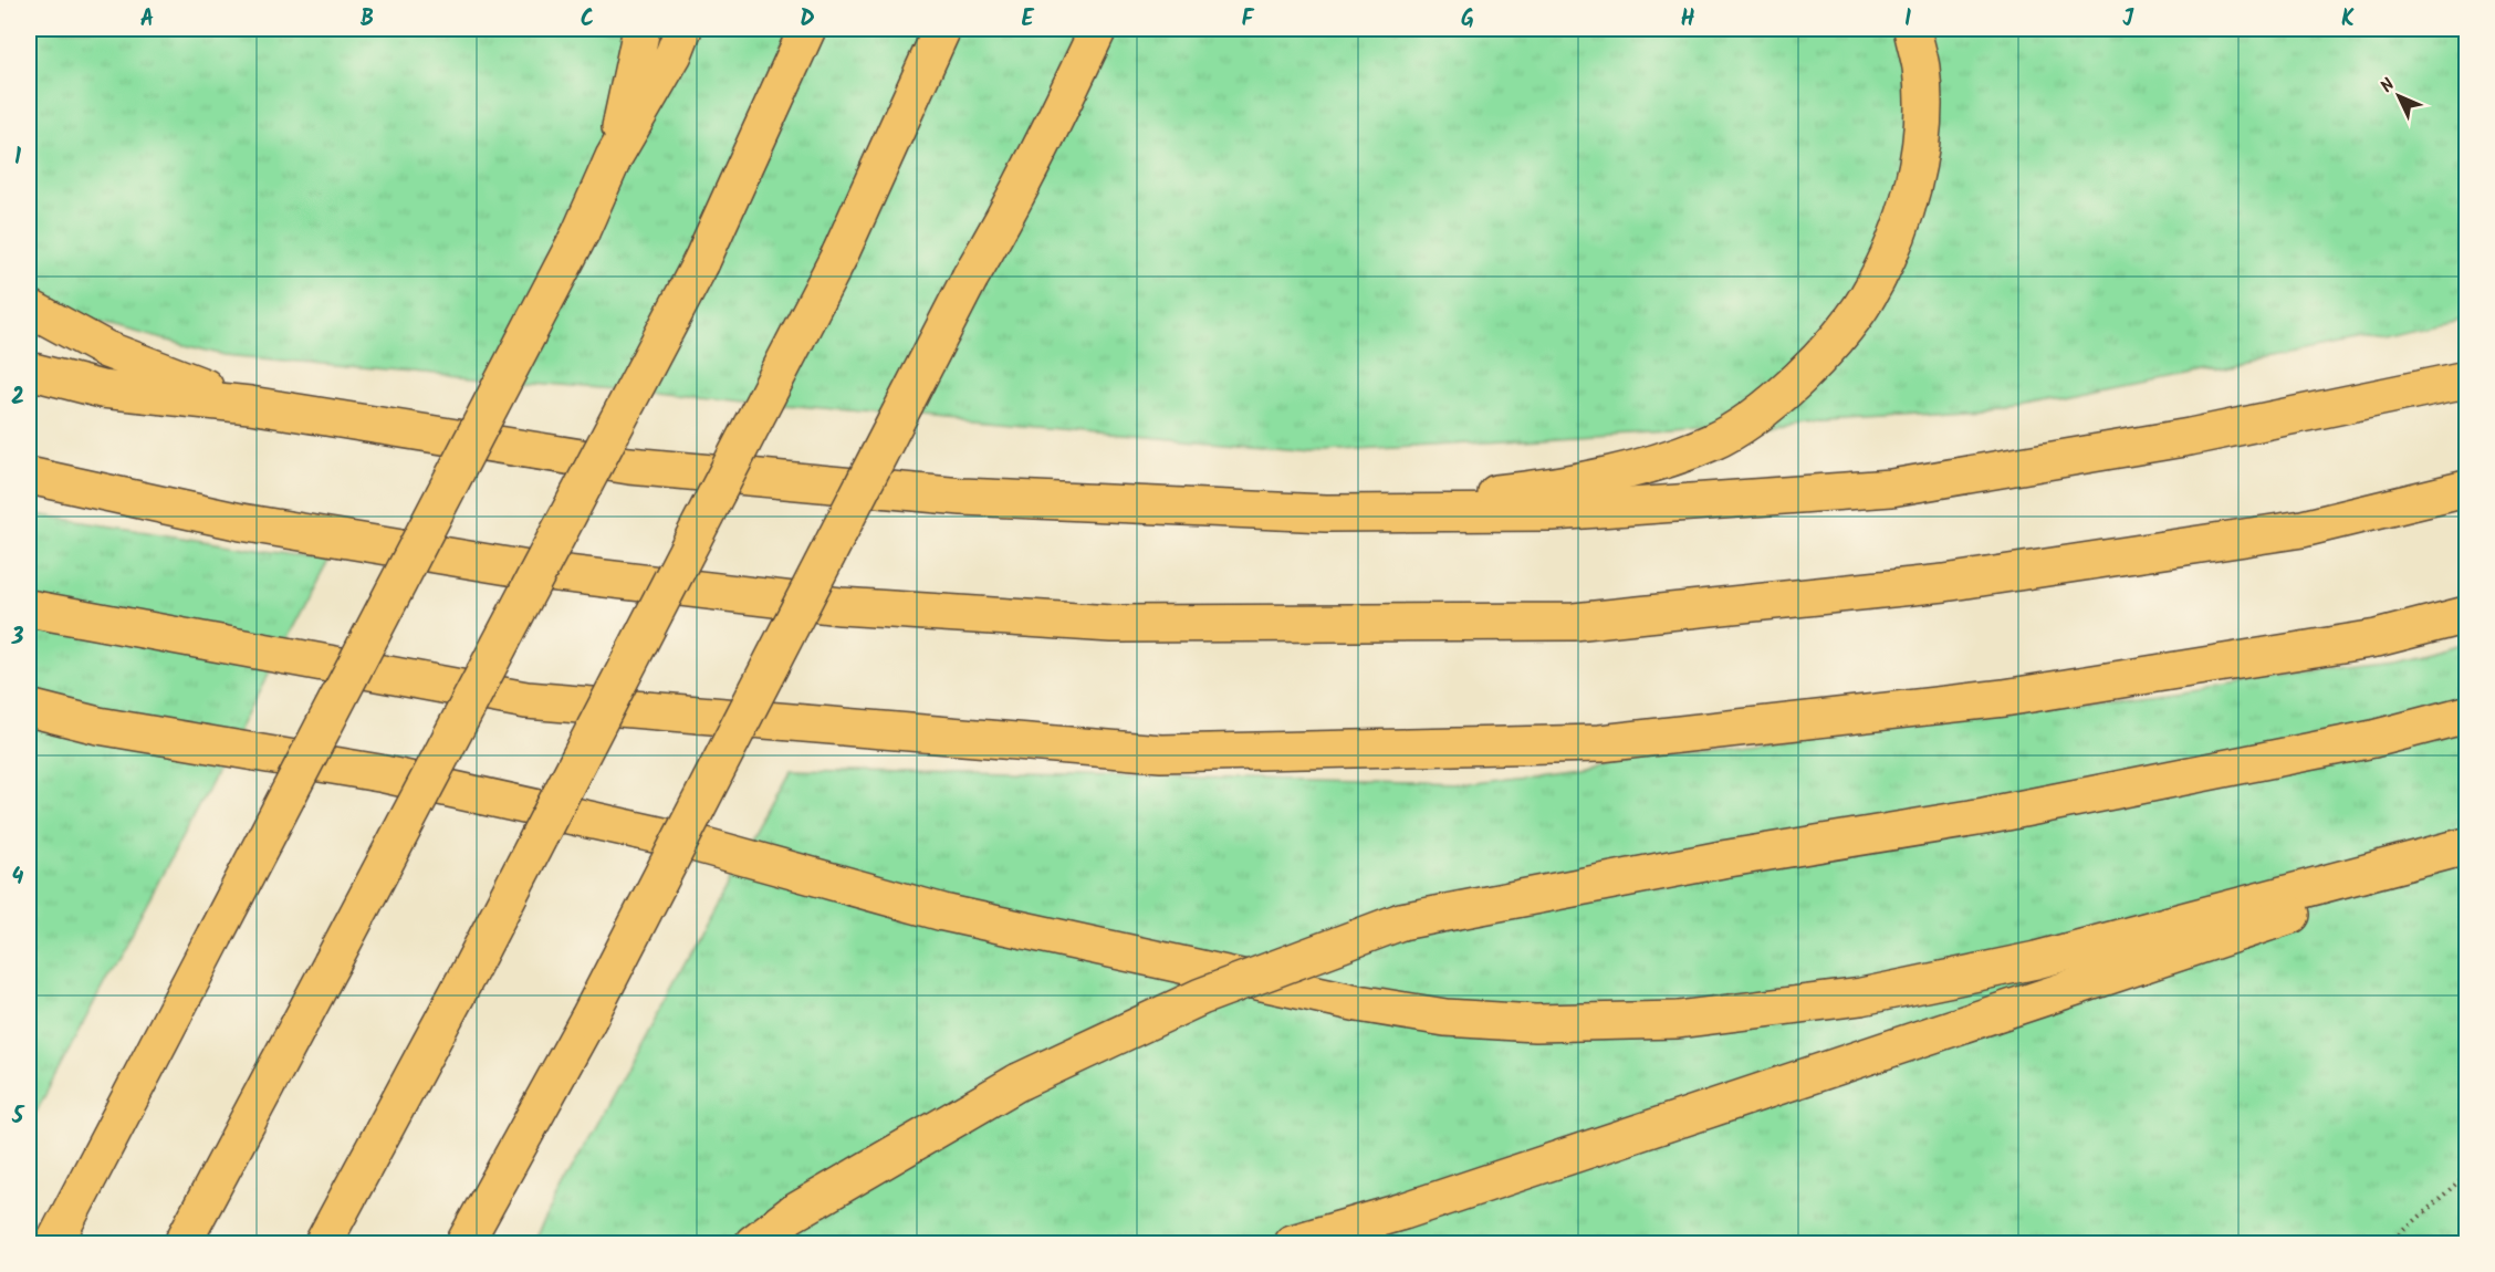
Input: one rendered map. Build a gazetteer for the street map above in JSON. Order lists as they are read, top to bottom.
{
  "north": "top left",
  "grid": {
    "columns": [
      "A",
      "B",
      "C",
      "D",
      "E",
      "F",
      "G",
      "H",
      "I",
      "J",
      "K"
    ],
    "rows": [
      "1",
      "2",
      "3",
      "4",
      "5"
    ]
  }
}
